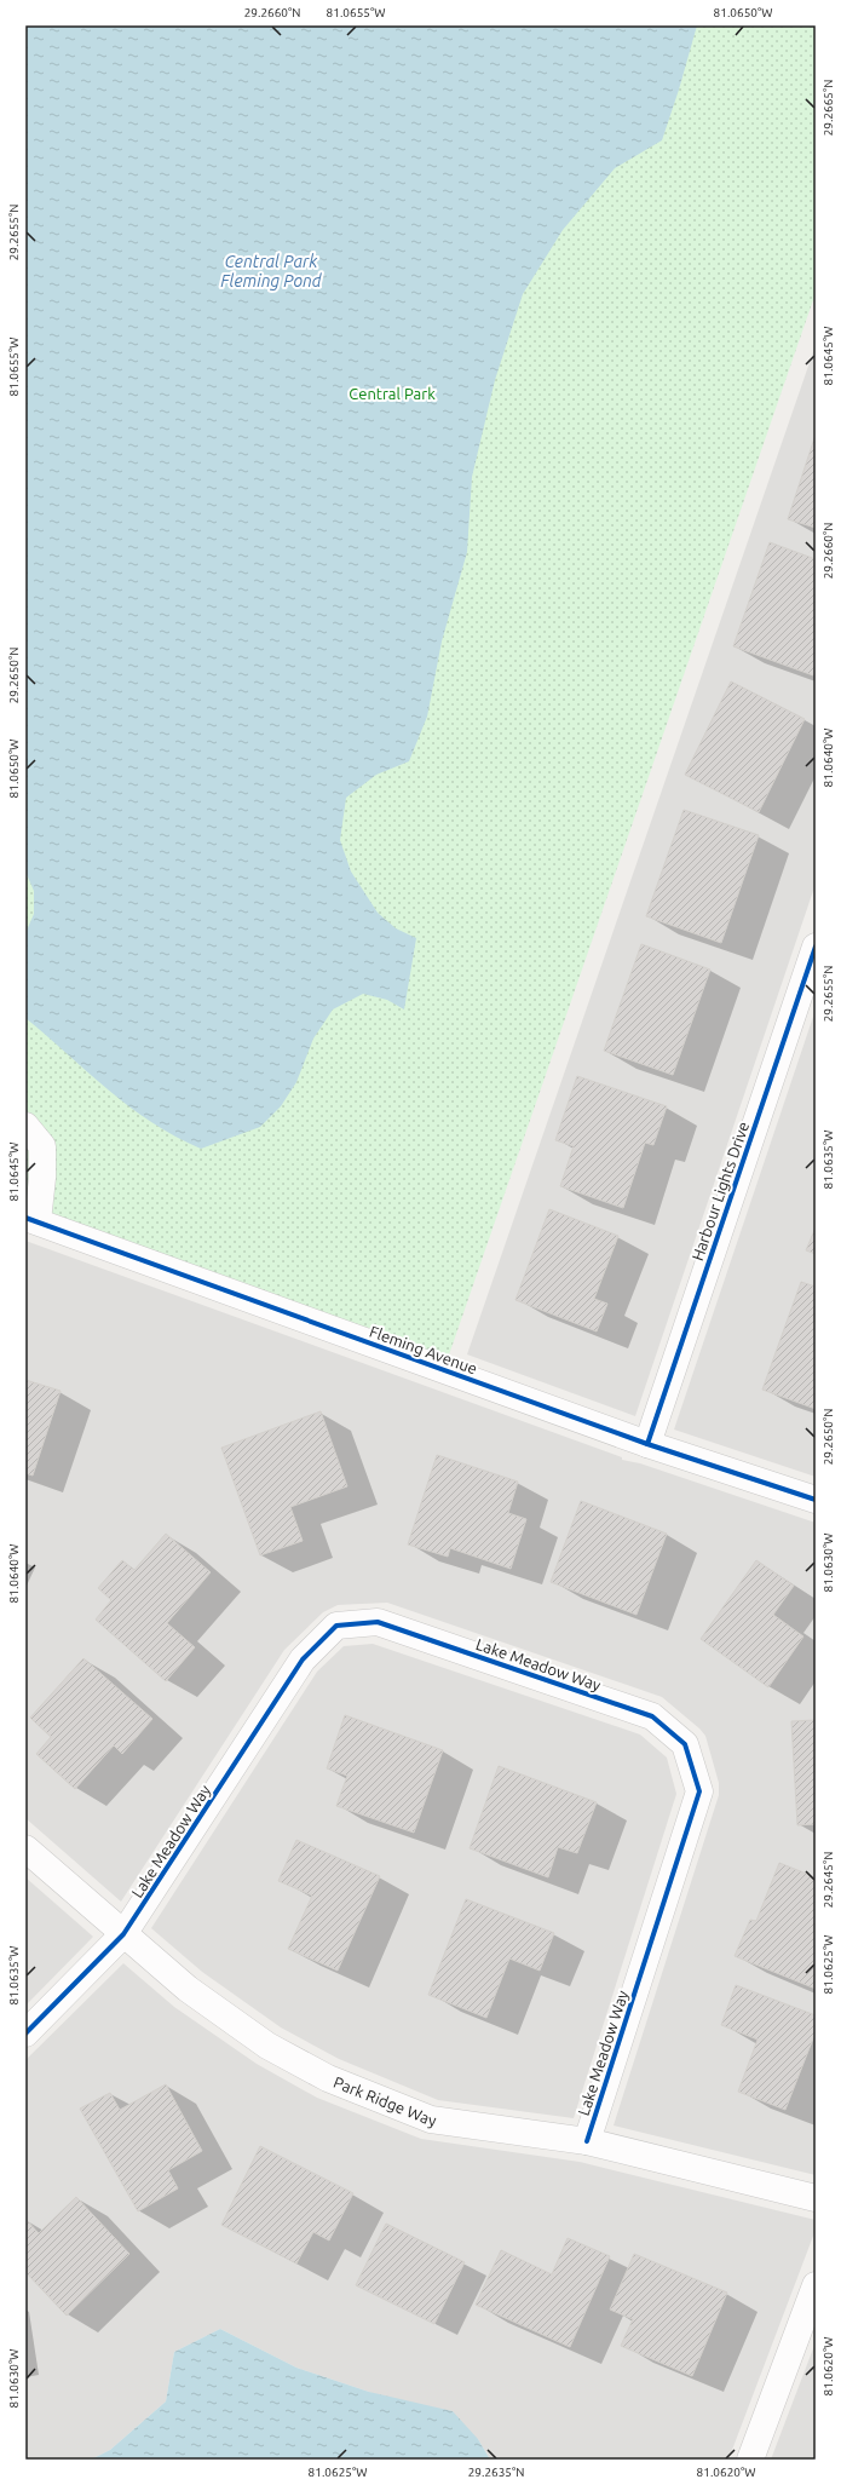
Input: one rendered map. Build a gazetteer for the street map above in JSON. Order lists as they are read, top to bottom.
{
  "streets": {
    "street": [
      "Harbour Lights Drive",
      "Fleming Avenue",
      "Lake Meadow Way",
      "Park Ridge Way"
    ]
  },
  "crossings": [
    ["Harbour Lights Drive", "Fleming Avenue"],
    ["Lake Meadow Way", "Park Ridge Way"]
  ],
  "water": ["Central Park Fleming Pond"],
  "parks": ["Central Park"],
  "coordinates": [
    "29.2660°N",
    "81.0655°W",
    "81.0650°W",
    "29.2665°N",
    "29.2655°N",
    "81.0645°W",
    "29.2650°N",
    "81.0640°W",
    "81.0635°W",
    "81.0630°W",
    "29.2645°N",
    "81.0625°W",
    "81.0620°W",
    "29.2635°N"
  ]
}
